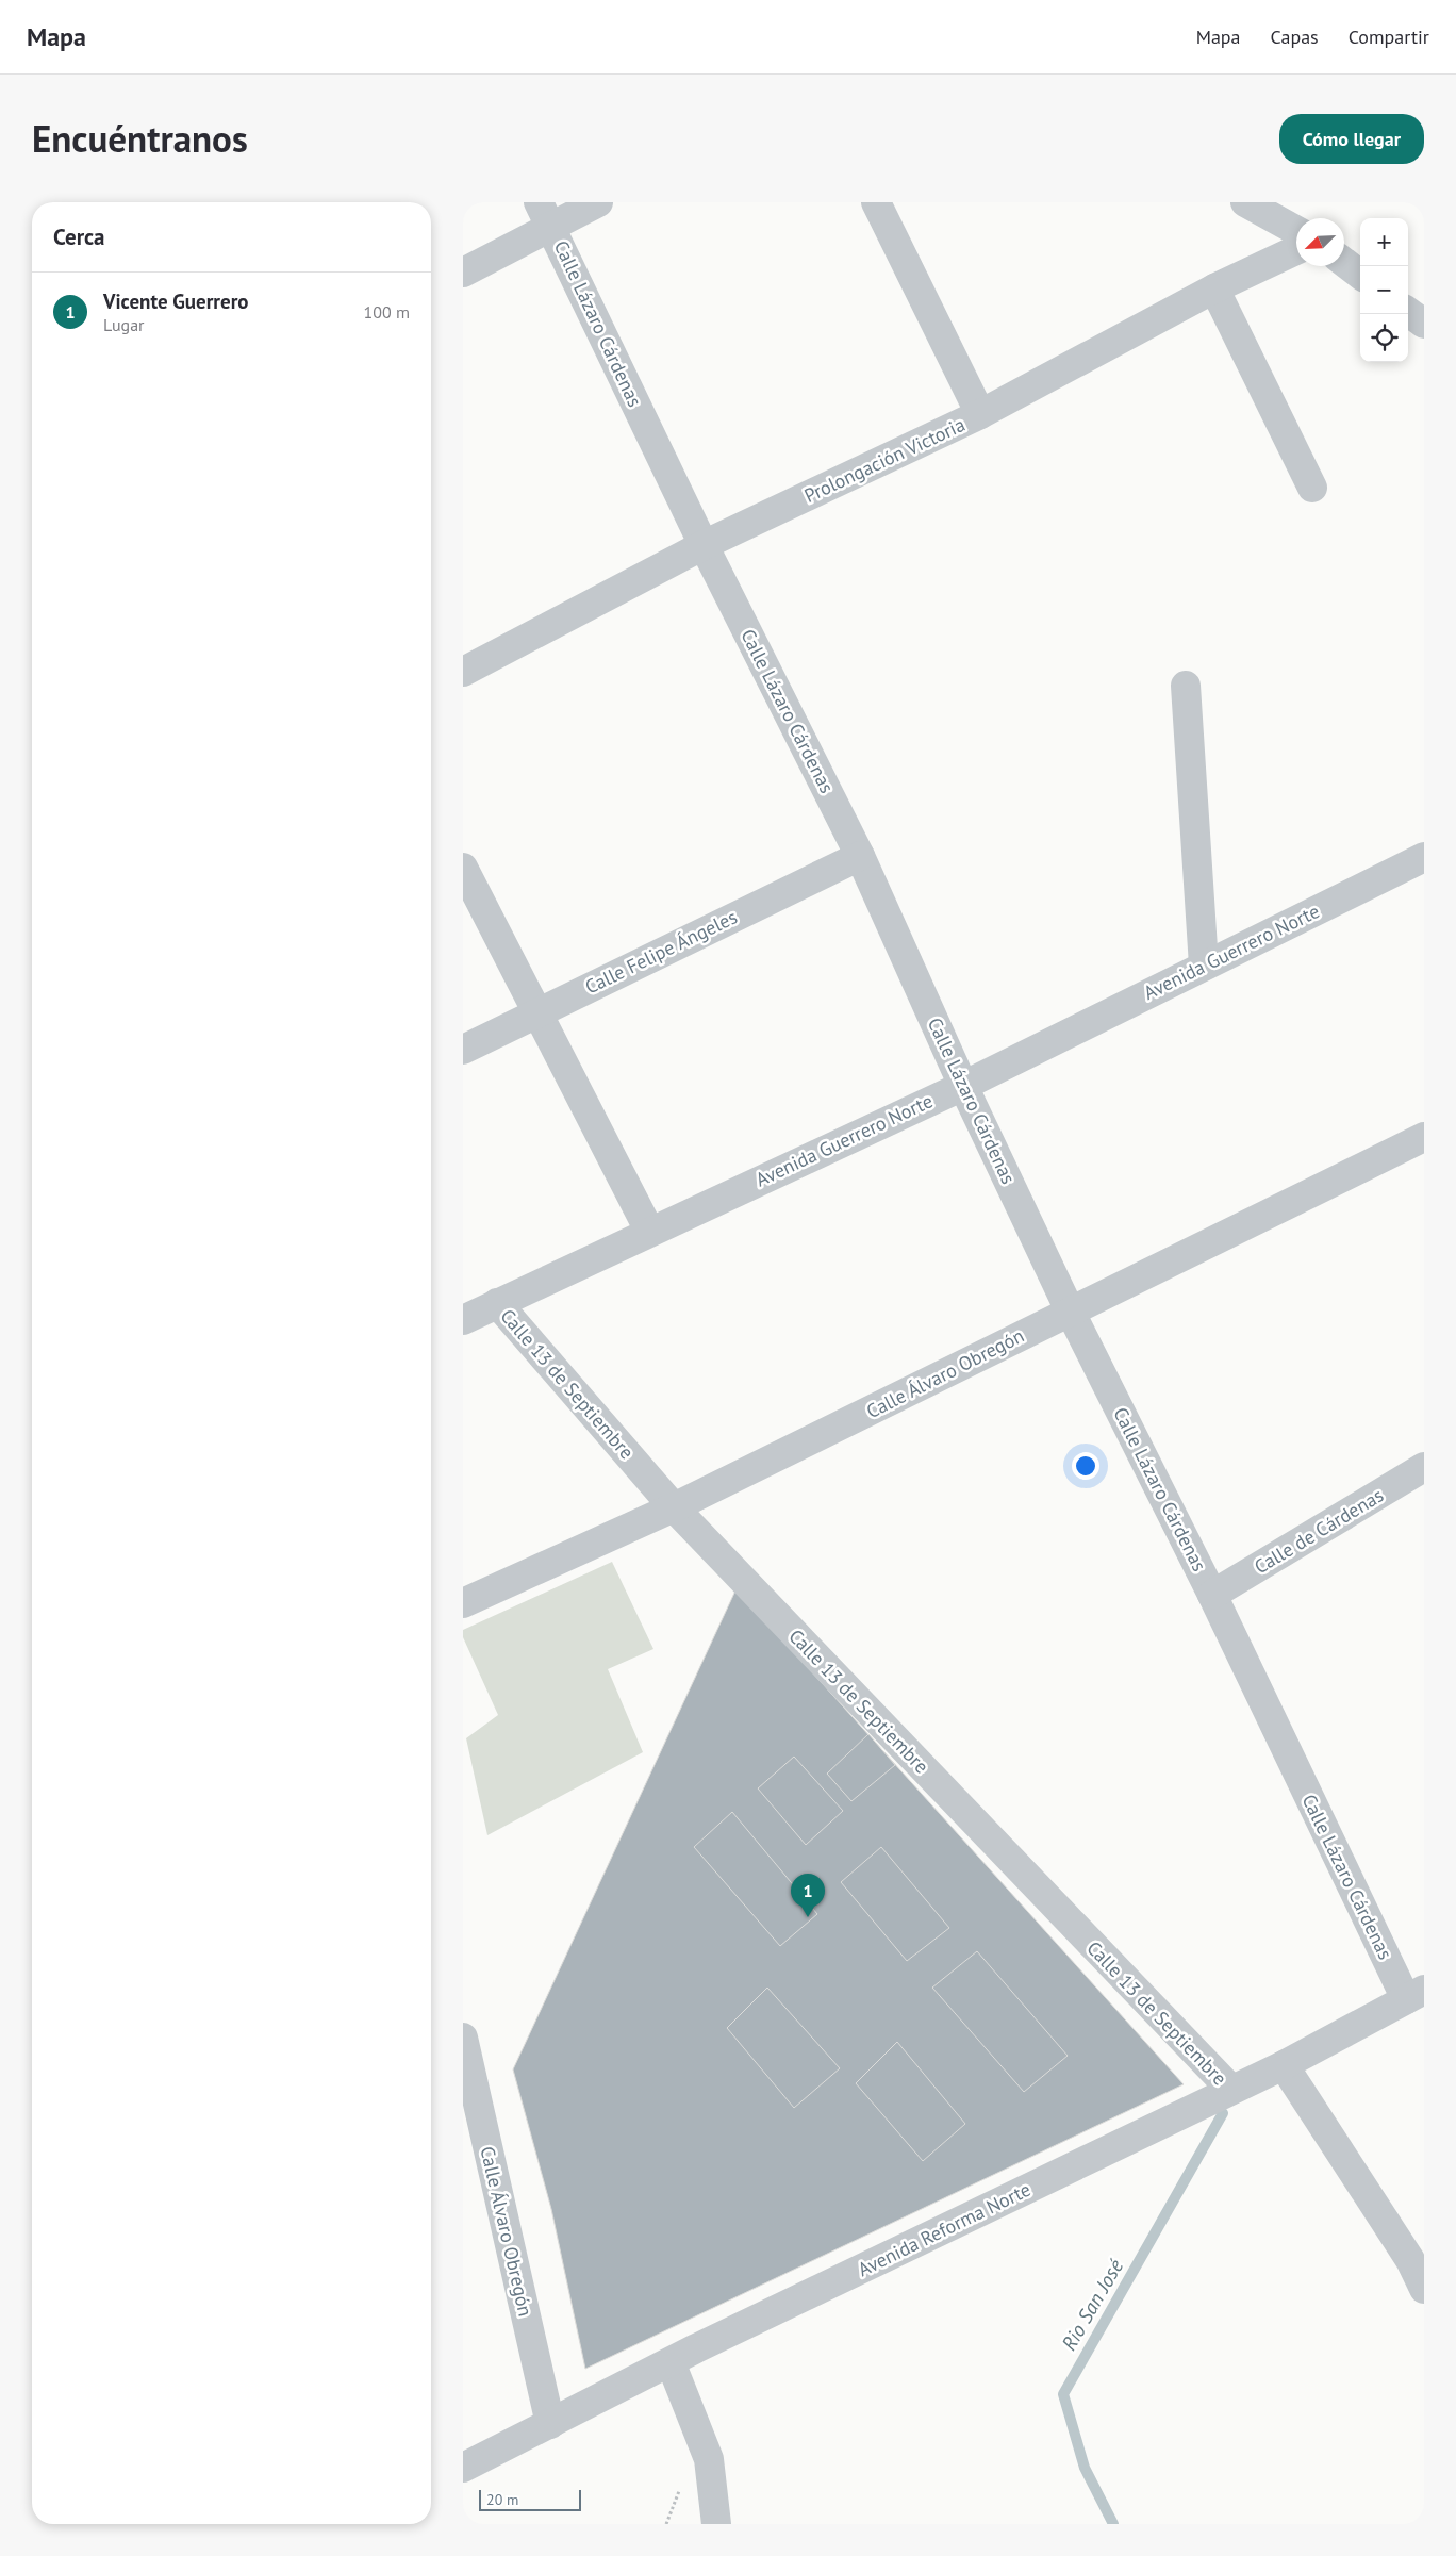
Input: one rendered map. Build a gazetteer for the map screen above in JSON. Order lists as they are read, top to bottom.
{
  "streets": {
    "street": [
      "Calle Lázaro Cárdenas",
      "Prolongación Victoria",
      "Calle Felipe Ángeles",
      "Avenida Guerrero Norte",
      "Calle Álvaro Obregón",
      "Calle 13 de Septiembre",
      "Calle de Cárdenas",
      "Avenida Reforma Norte"
    ]
  },
  "crossings": [
    ["Calle Lázaro Cárdenas", "Prolongación Victoria"],
    ["Calle Lázaro Cárdenas", "Calle Felipe Ángeles"],
    ["Calle Lázaro Cárdenas", "Avenida Guerrero Norte"],
    ["Calle Lázaro Cárdenas", "Calle Álvaro Obregón"],
    ["Calle Lázaro Cárdenas", "Calle de Cárdenas"],
    ["Calle Lázaro Cárdenas", "Avenida Reforma Norte"],
    ["Avenida Guerrero Norte", "Calle 13 de Septiembre"],
    ["Calle Álvaro Obregón", "Calle 13 de Septiembre"],
    ["Calle Álvaro Obregón", "Avenida Reforma Norte"],
    ["Calle 13 de Septiembre", "Avenida Reforma Norte"]
  ],
  "water": ["Rio San José"],
  "scale_bar": "20 m",
  "north": "bottom left",
  "page": {
    "header": "Mapa",
    "nav": ["Mapa", "Capas", "Compartir"],
    "title": "Encuéntranos",
    "buttons": "Cómo llegar",
    "heading": "Cerca",
    "map_buttons": ["+", "−"],
    "list": [
      {
        "mark": "1",
        "name": "Vicente Guerrero",
        "note": "Lugar",
        "value": "100 m"
      }
    ],
    "pins": "1",
    "scale": "20 m"
  }
}
